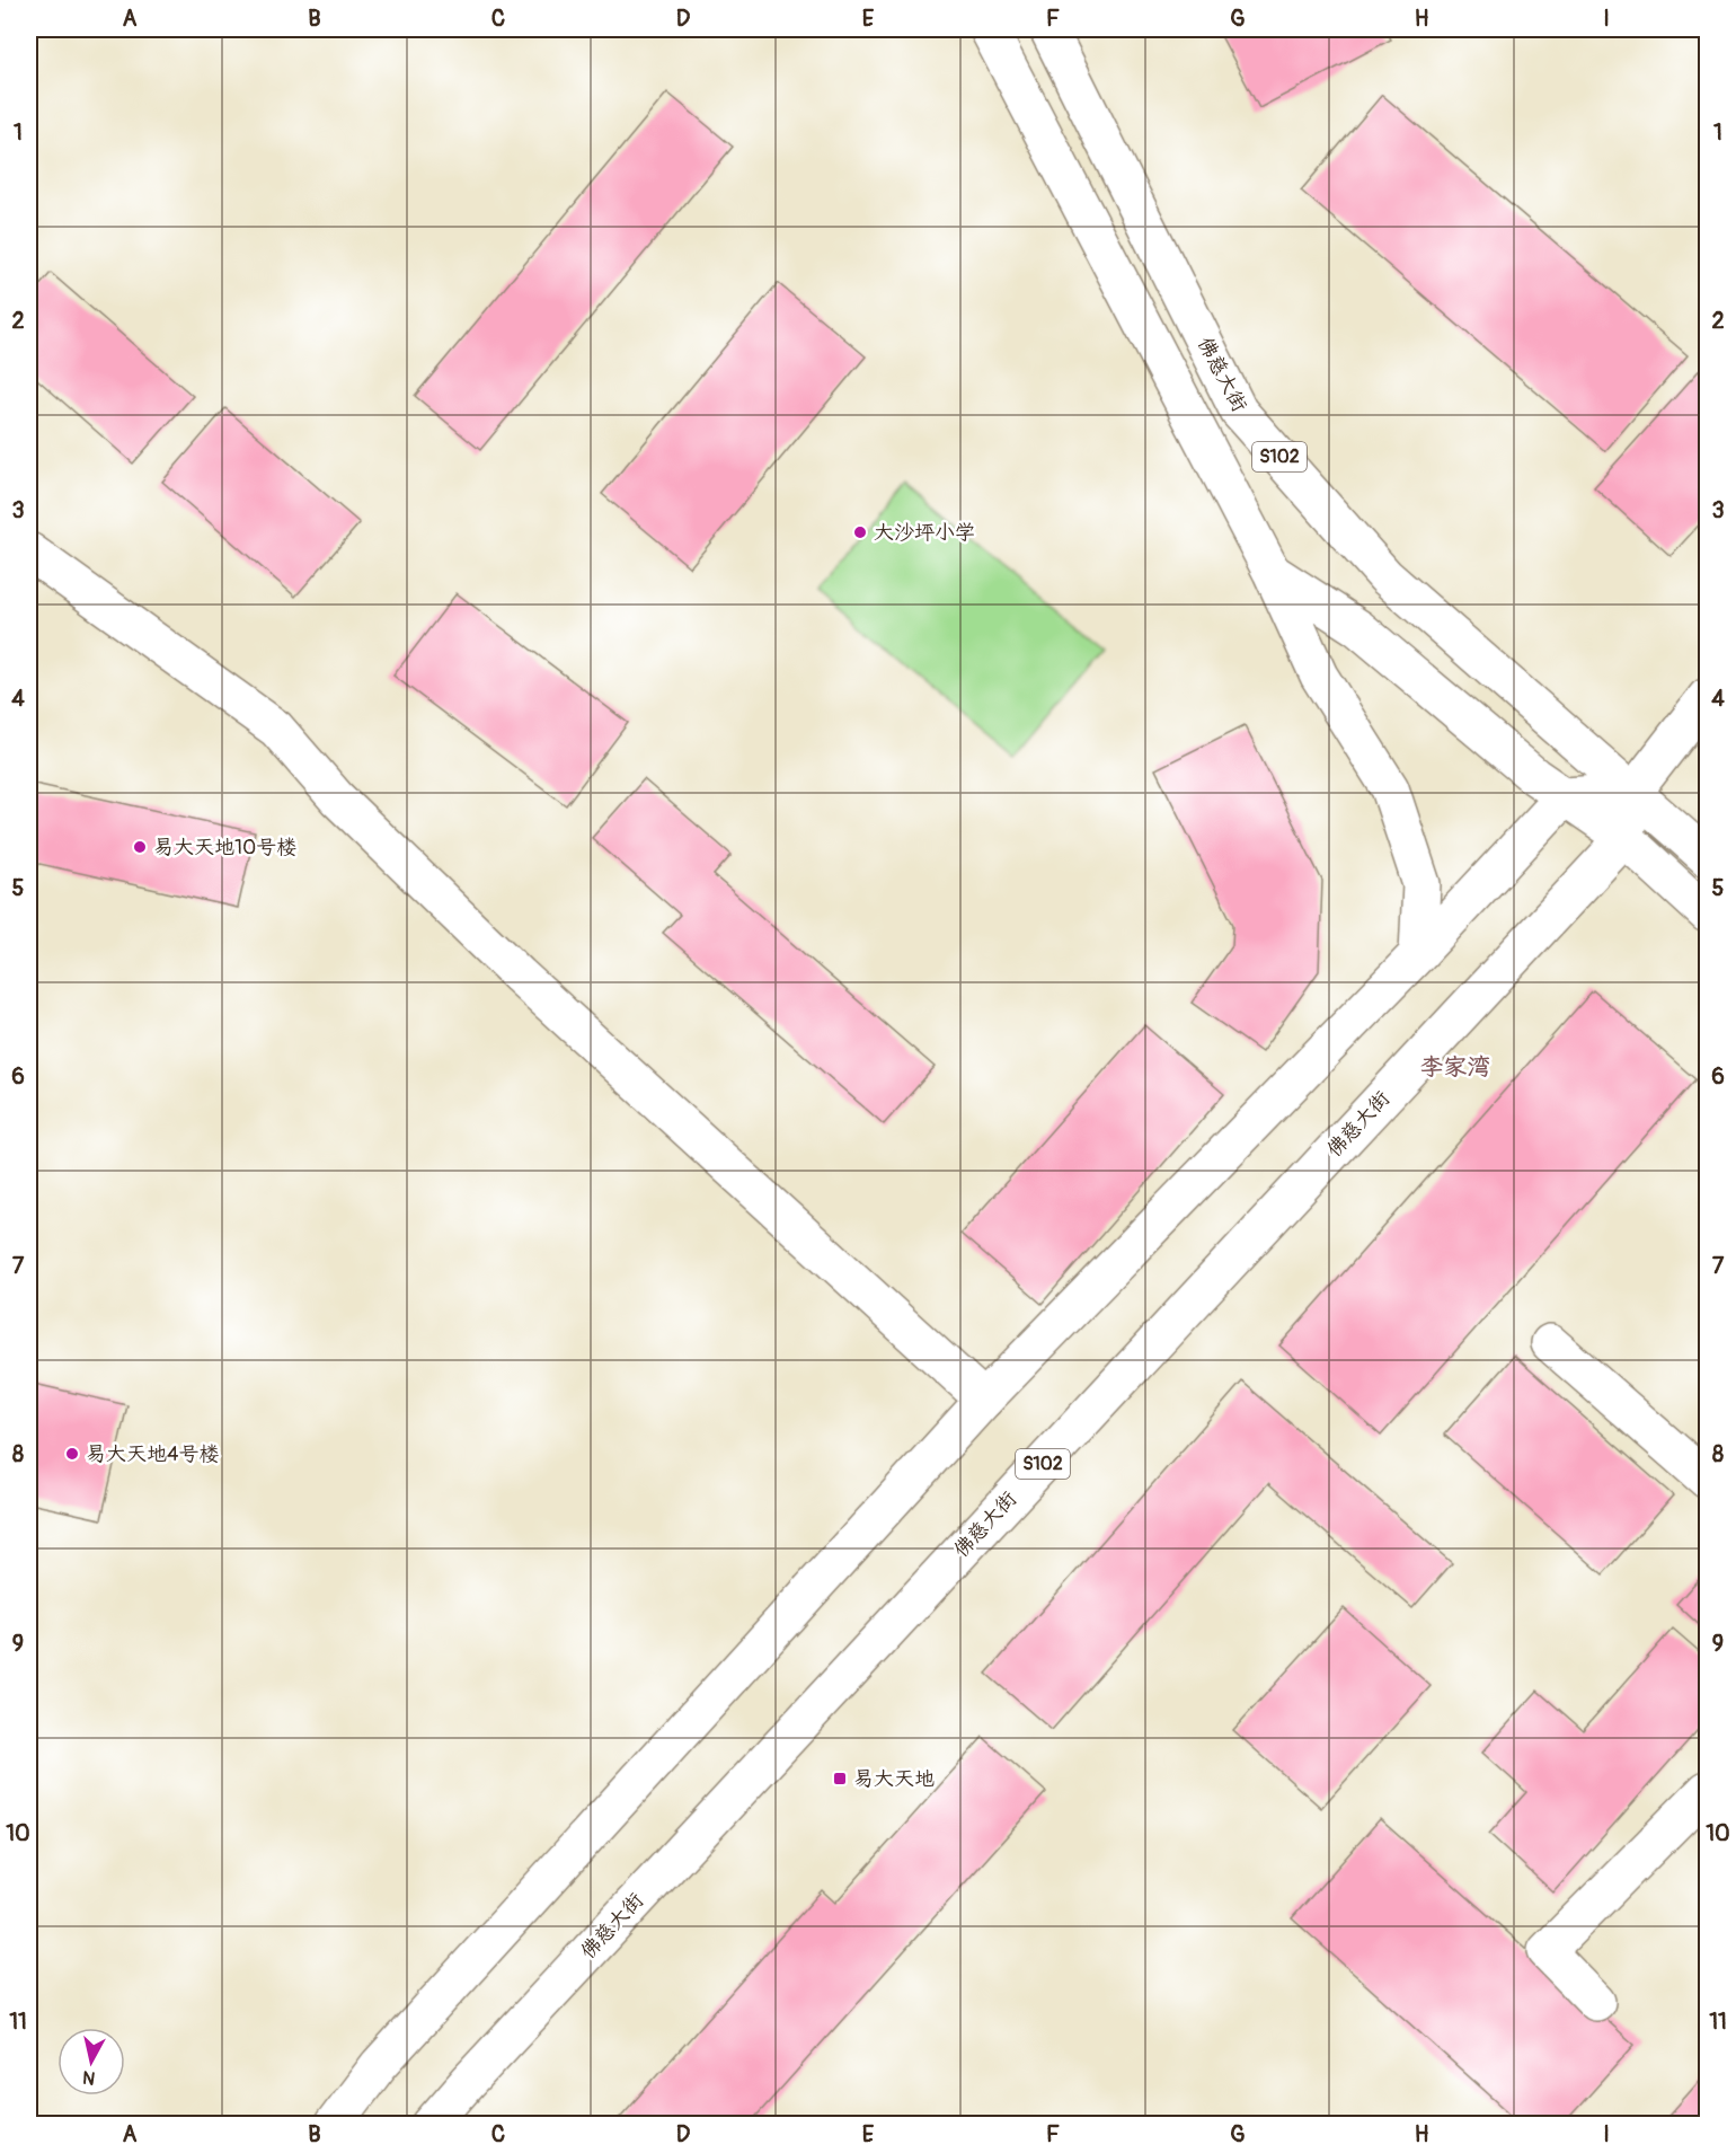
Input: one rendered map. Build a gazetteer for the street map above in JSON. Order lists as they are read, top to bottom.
{
  "streets": {
    "main road": ["佛慈大街", "S102"]
  },
  "districts": ["李家湾"],
  "places": {
    "other": ["大沙坪小学", "易大天地10号楼", "易大天地4号楼"],
    "transit": ["易大天地"]
  },
  "north": "bottom",
  "grid": {
    "columns": [
      "A",
      "B",
      "C",
      "D",
      "E",
      "F",
      "G",
      "H",
      "I"
    ],
    "rows": [
      "1",
      "2",
      "3",
      "4",
      "5",
      "6",
      "7",
      "8",
      "9",
      "10",
      "11"
    ]
  }
}
